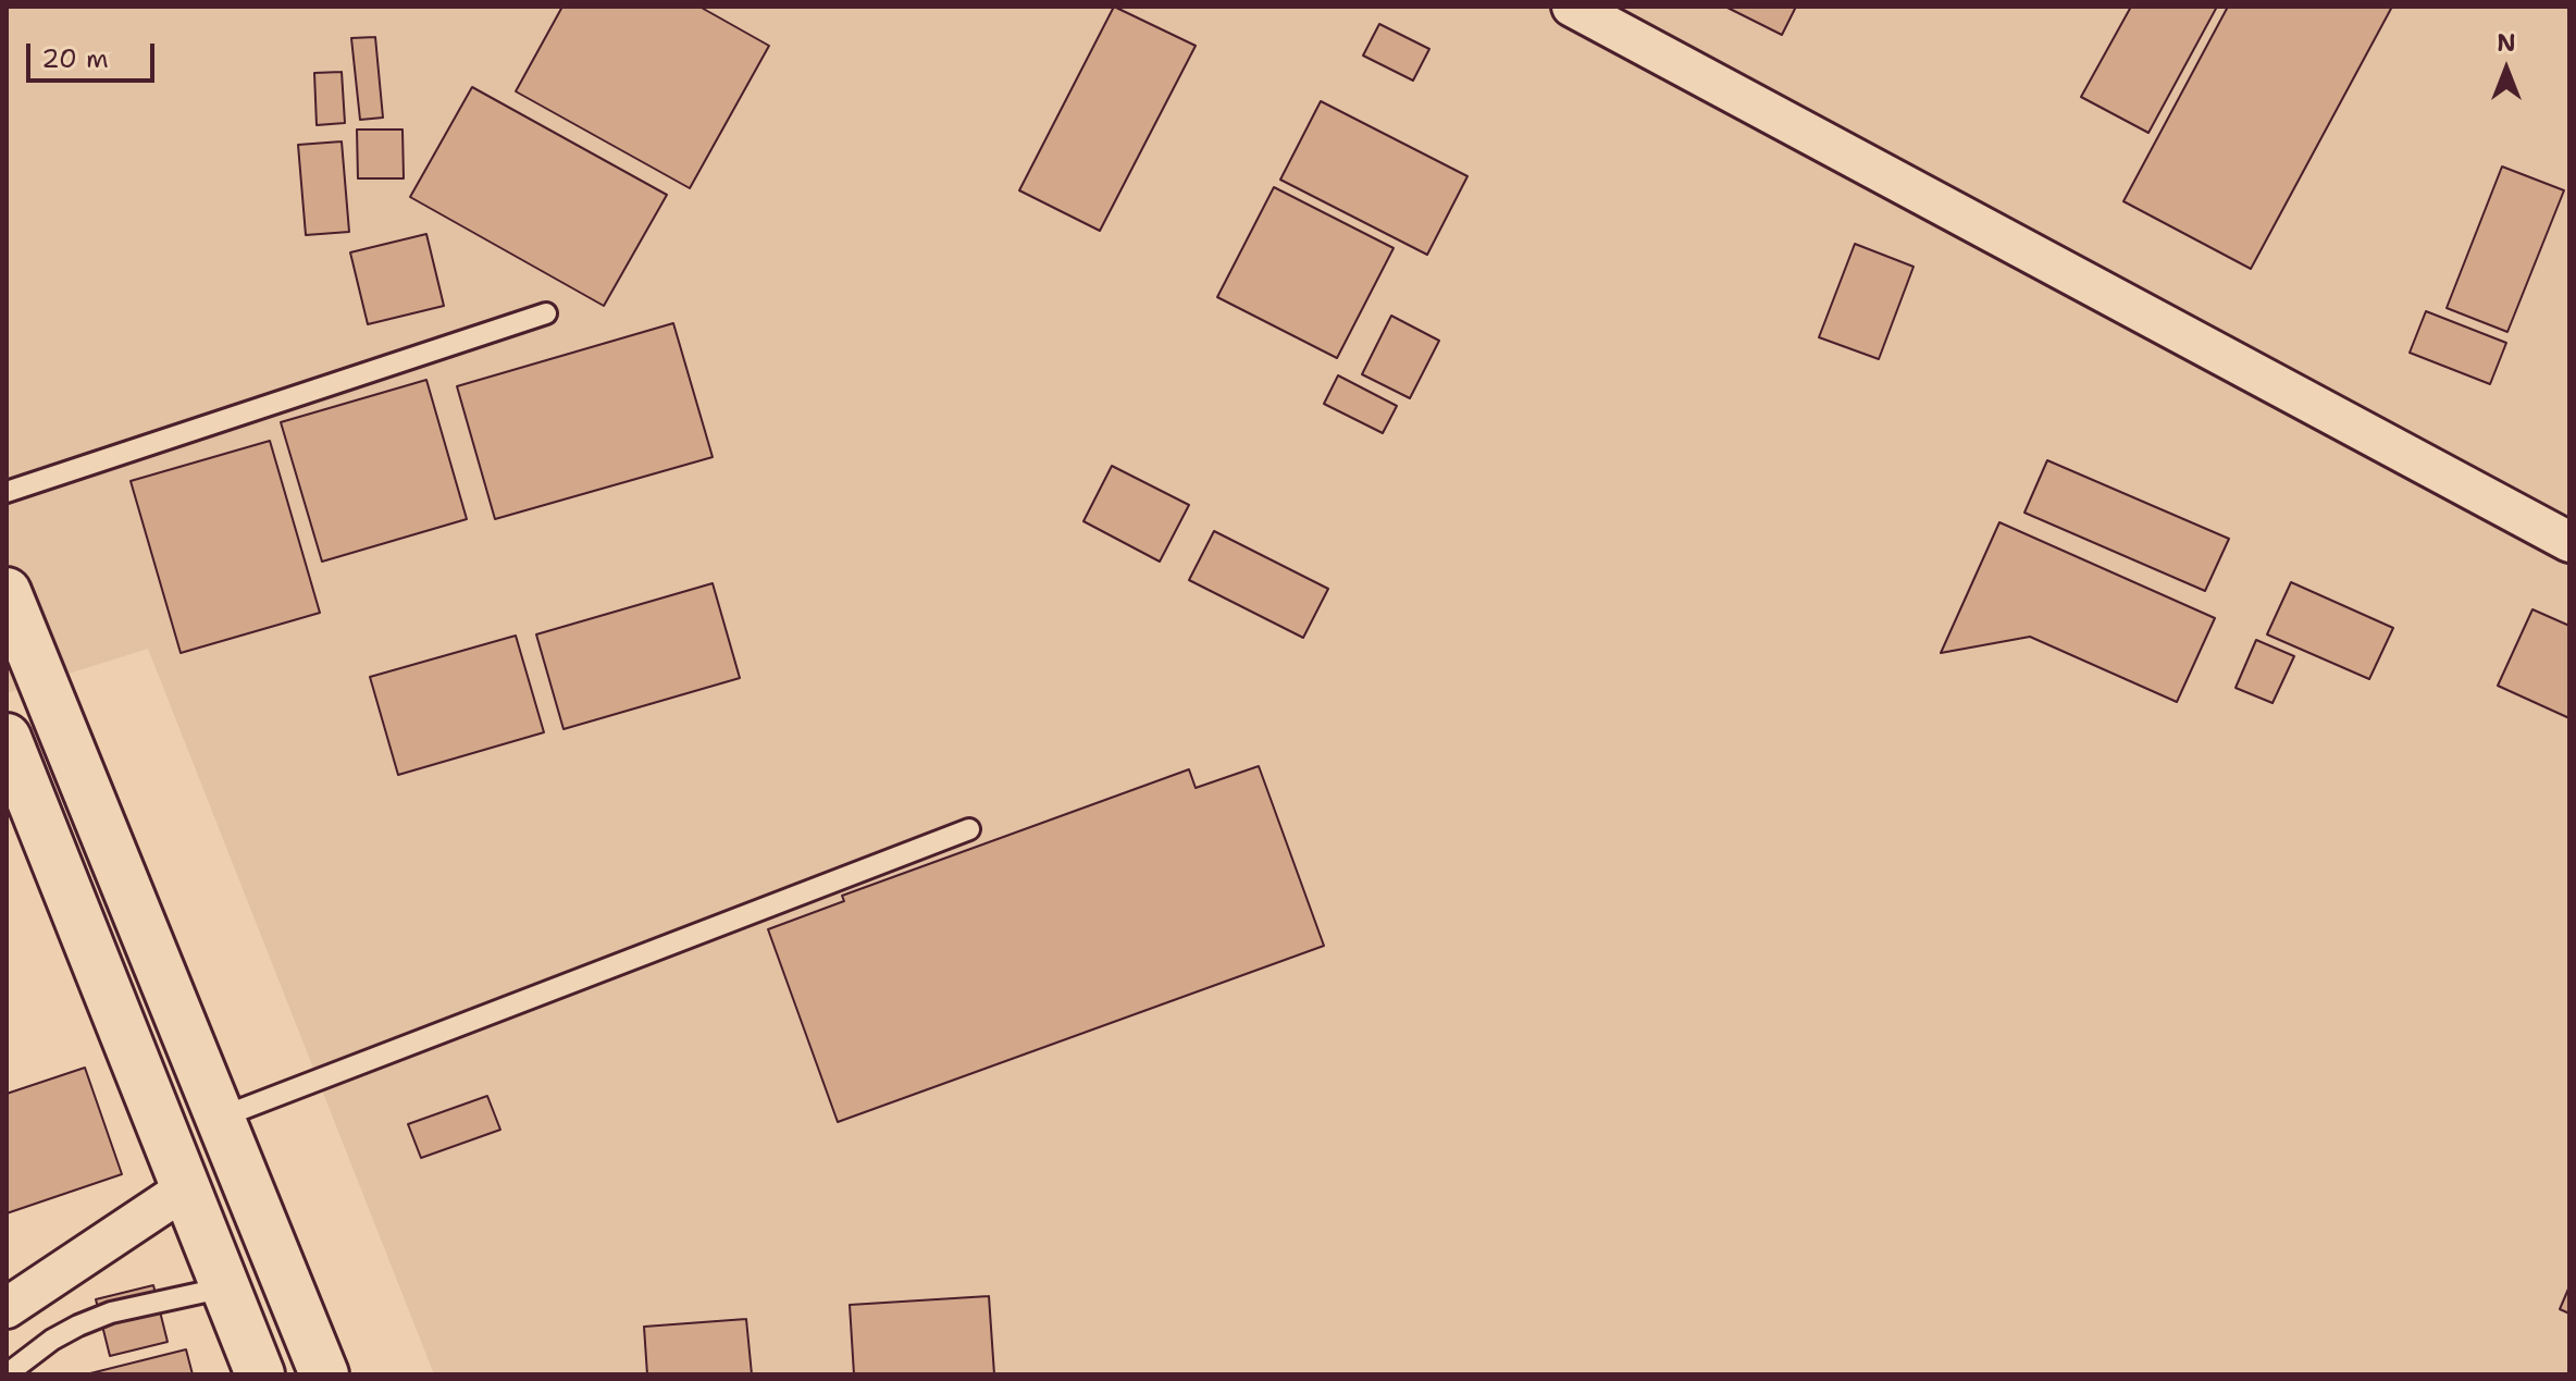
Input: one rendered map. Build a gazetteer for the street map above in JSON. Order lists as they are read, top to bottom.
{
  "scale_bar": "20 m",
  "north": "top"
}
